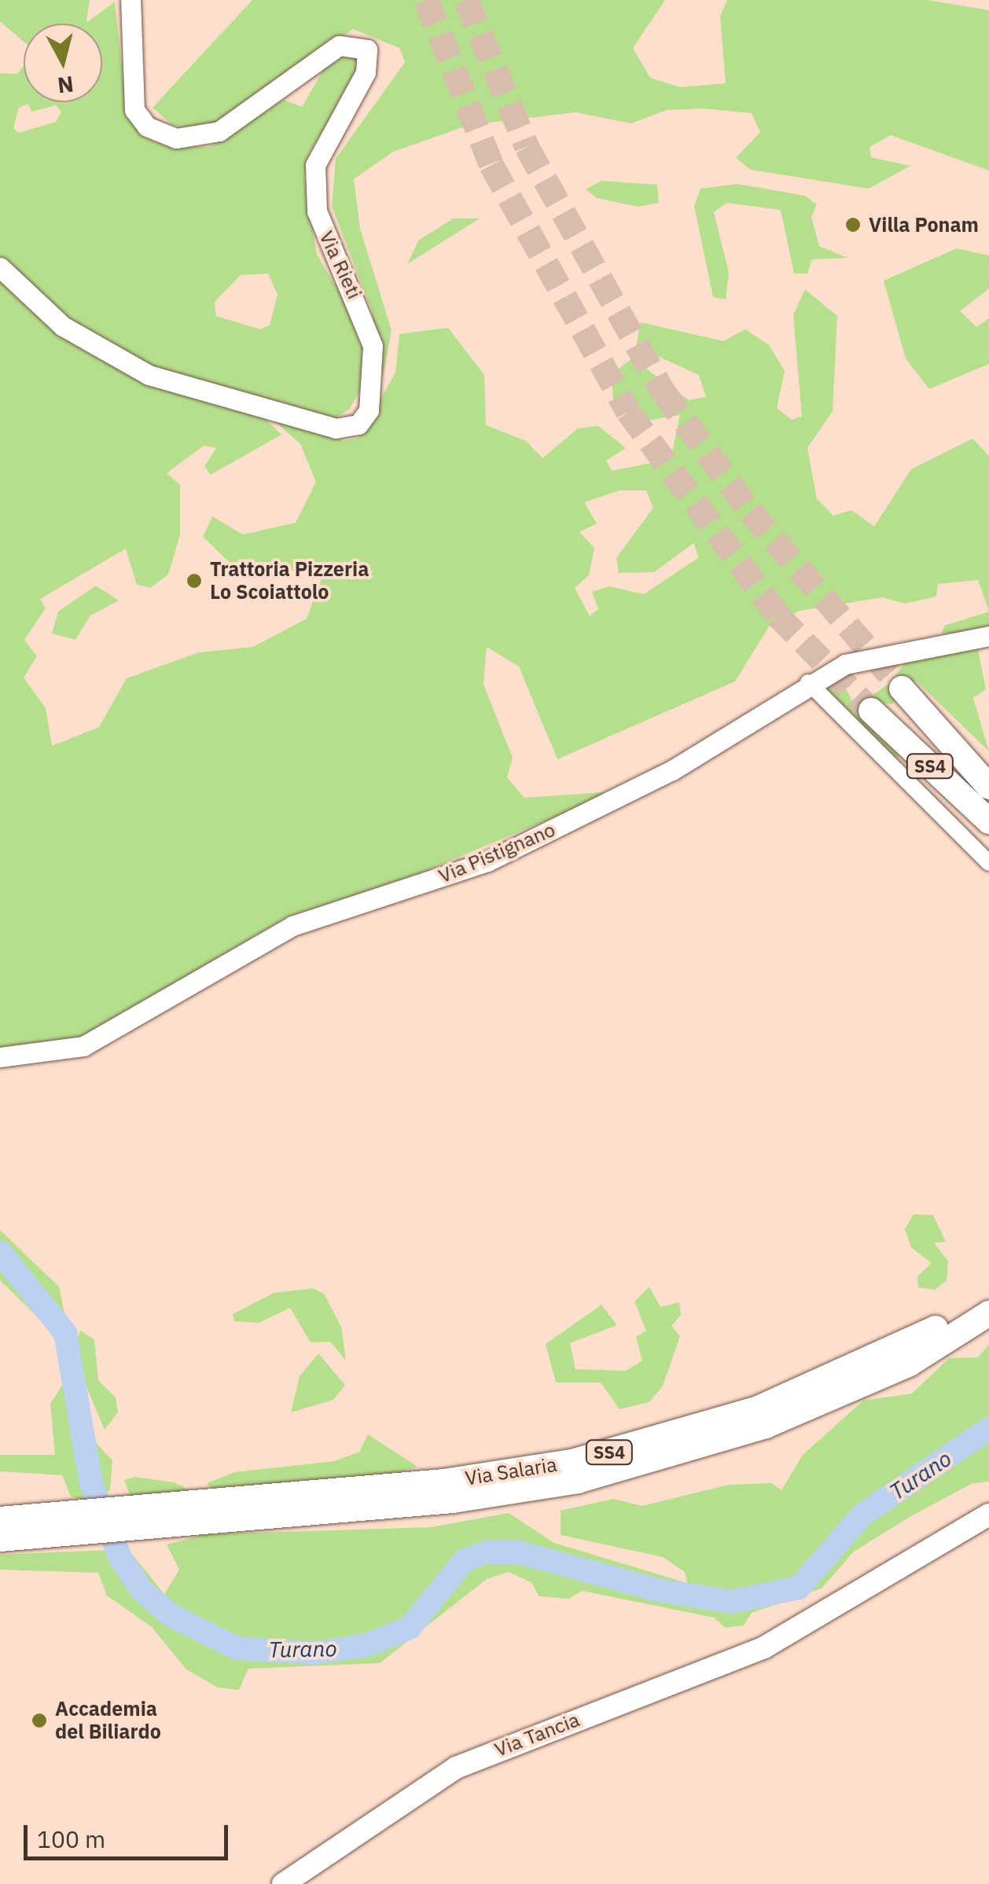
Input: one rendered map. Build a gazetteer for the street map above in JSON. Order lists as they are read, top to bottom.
{
  "streets": {
    "highway": ["SS4", "Via Salaria"],
    "main road": ["Via Tancia"],
    "street": ["Via Rieti", "Via Pistignano"]
  },
  "crossings": [
    ["SS4", "Via Salaria"]
  ],
  "water": ["Turano"],
  "places": ["Villa Ponam", "Trattoria Pizzeria Lo Scoiattolo", "Accademia del Biliardo"],
  "scale_bar": "100 m",
  "north": "bottom"
}
